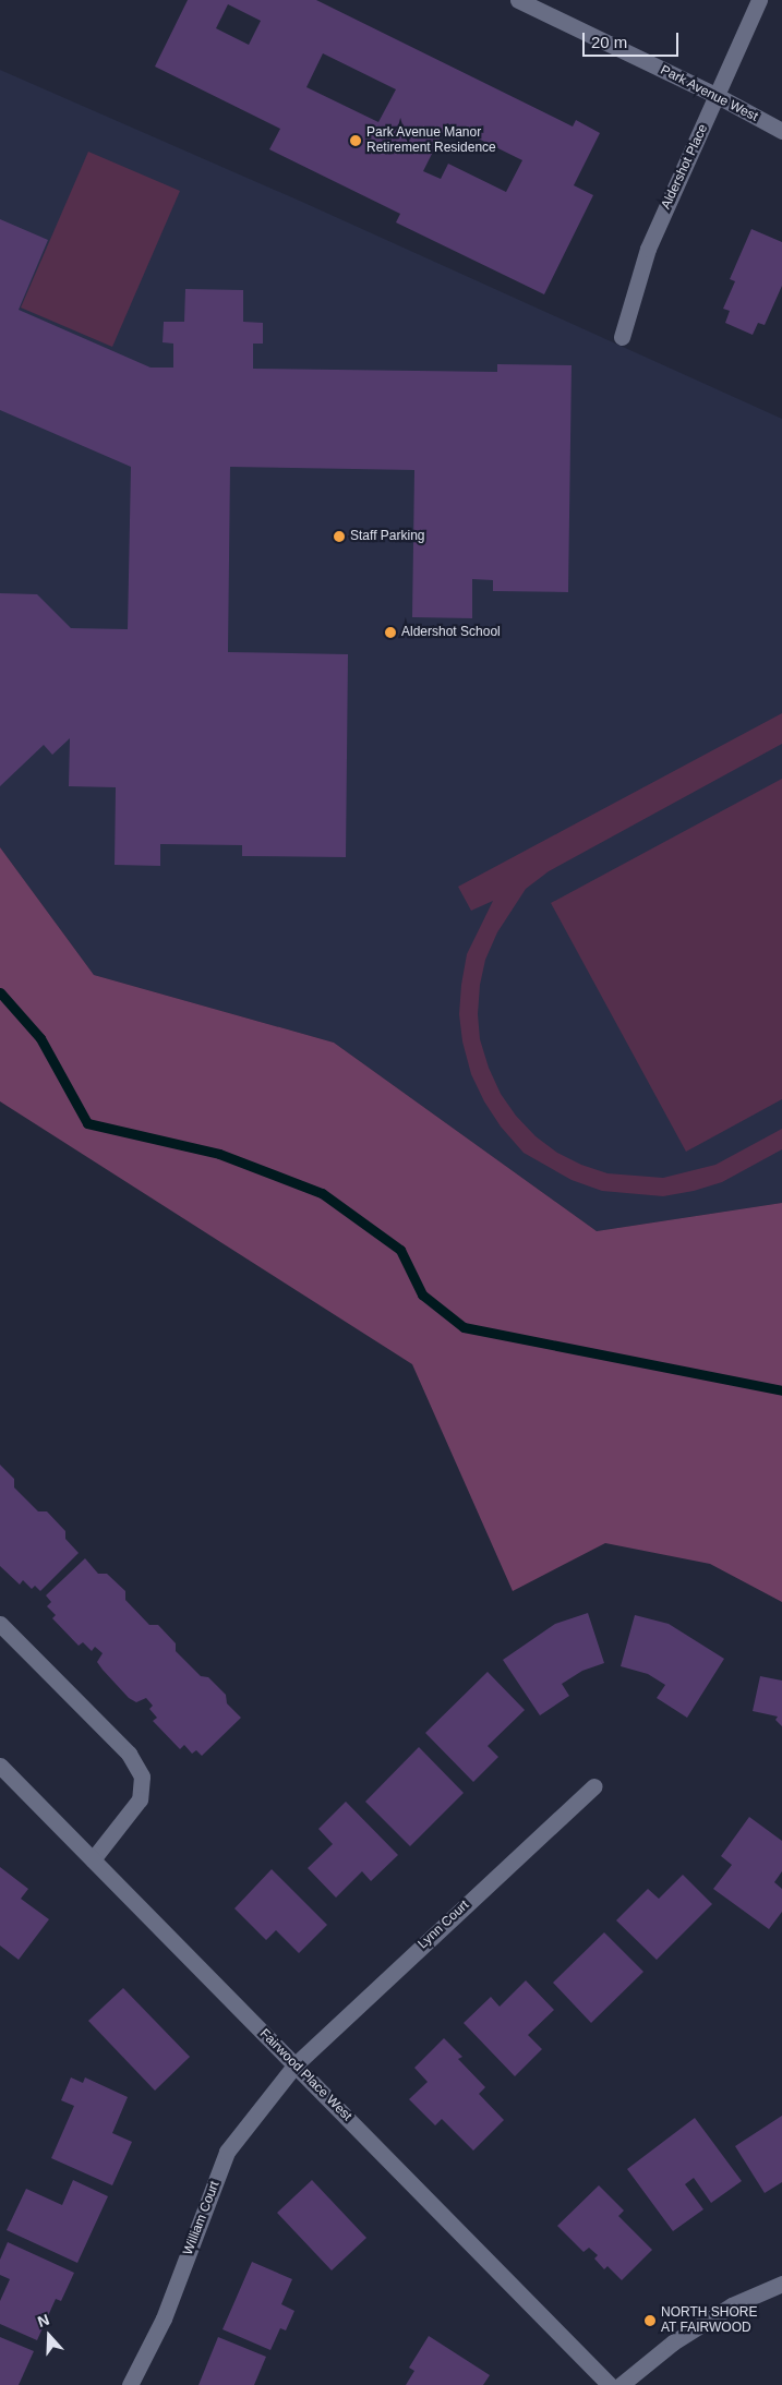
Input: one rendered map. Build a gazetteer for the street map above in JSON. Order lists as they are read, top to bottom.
{
  "streets": {
    "street": [
      "Park Avenue West",
      "Aldershot Place",
      "Lynn Court",
      "Fairwood Place West",
      "William Court"
    ]
  },
  "crossings": [
    ["Park Avenue West", "Aldershot Place"],
    ["Lynn Court", "Fairwood Place West"],
    ["Lynn Court", "William Court"],
    ["Fairwood Place West", "William Court"]
  ],
  "places": [
    "Park Avenue Manor Retirement Residence",
    "Staff Parking",
    "Aldershot School",
    "NORTH SHORE AT FAIRWOOD"
  ],
  "scale_bar": "20 m",
  "north": "top"
}
